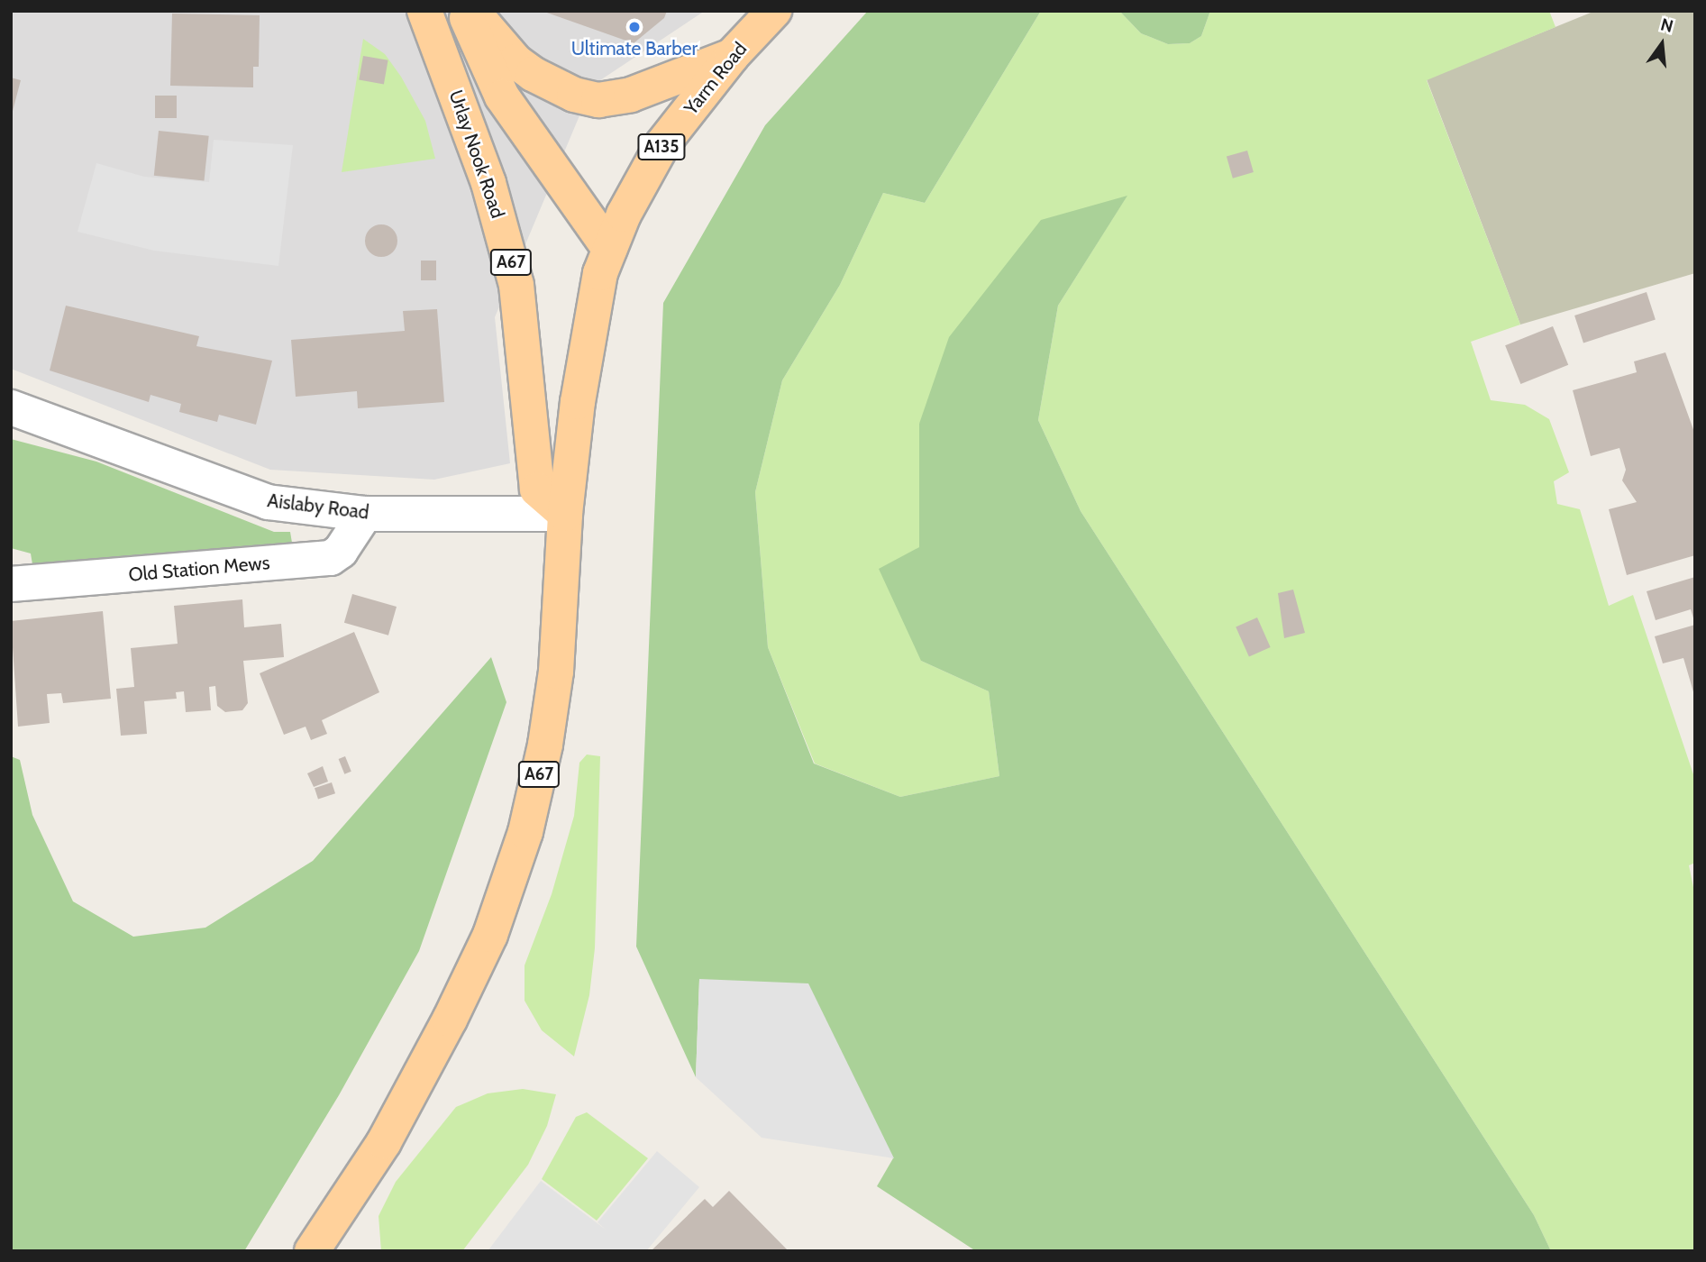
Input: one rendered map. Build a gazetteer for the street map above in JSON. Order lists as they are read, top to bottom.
{
  "streets": {
    "main road": [
      "Yarm Road",
      "A135",
      "Urlay Nook Road",
      "A67"
    ],
    "street": ["Aislaby Road", "Old Station Mews"]
  },
  "crossings": [
    ["Yarm Road", "Urlay Nook Road"],
    ["Yarm Road", "A67"],
    ["Urlay Nook Road", "A67"],
    ["Urlay Nook Road", "Aislaby Road"],
    ["A67", "Aislaby Road"],
    ["Aislaby Road", "Old Station Mews"]
  ],
  "places": ["Ultimate Barber"],
  "north": "top"
}
